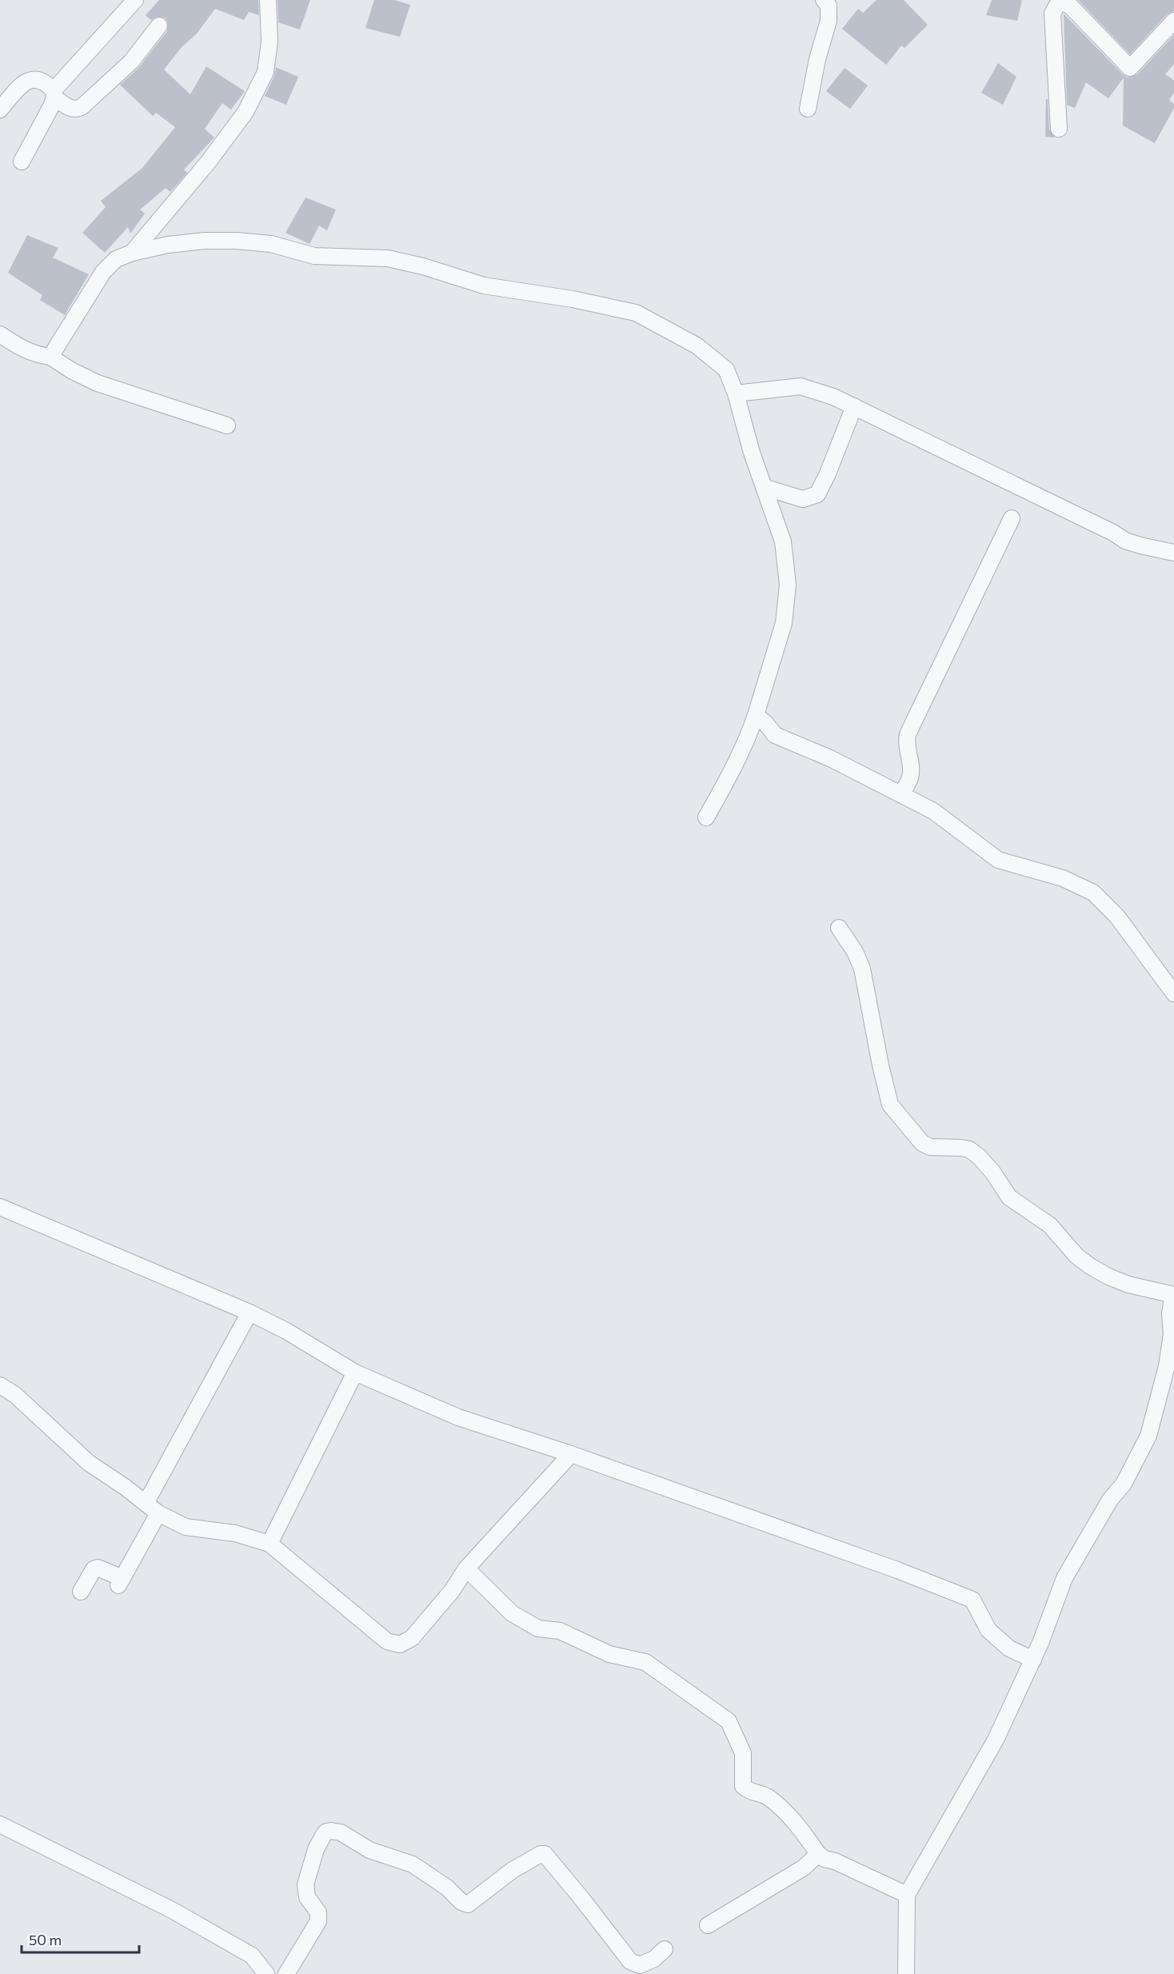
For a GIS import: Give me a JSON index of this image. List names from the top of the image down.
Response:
{
  "scale_bar": "50 m"
}
